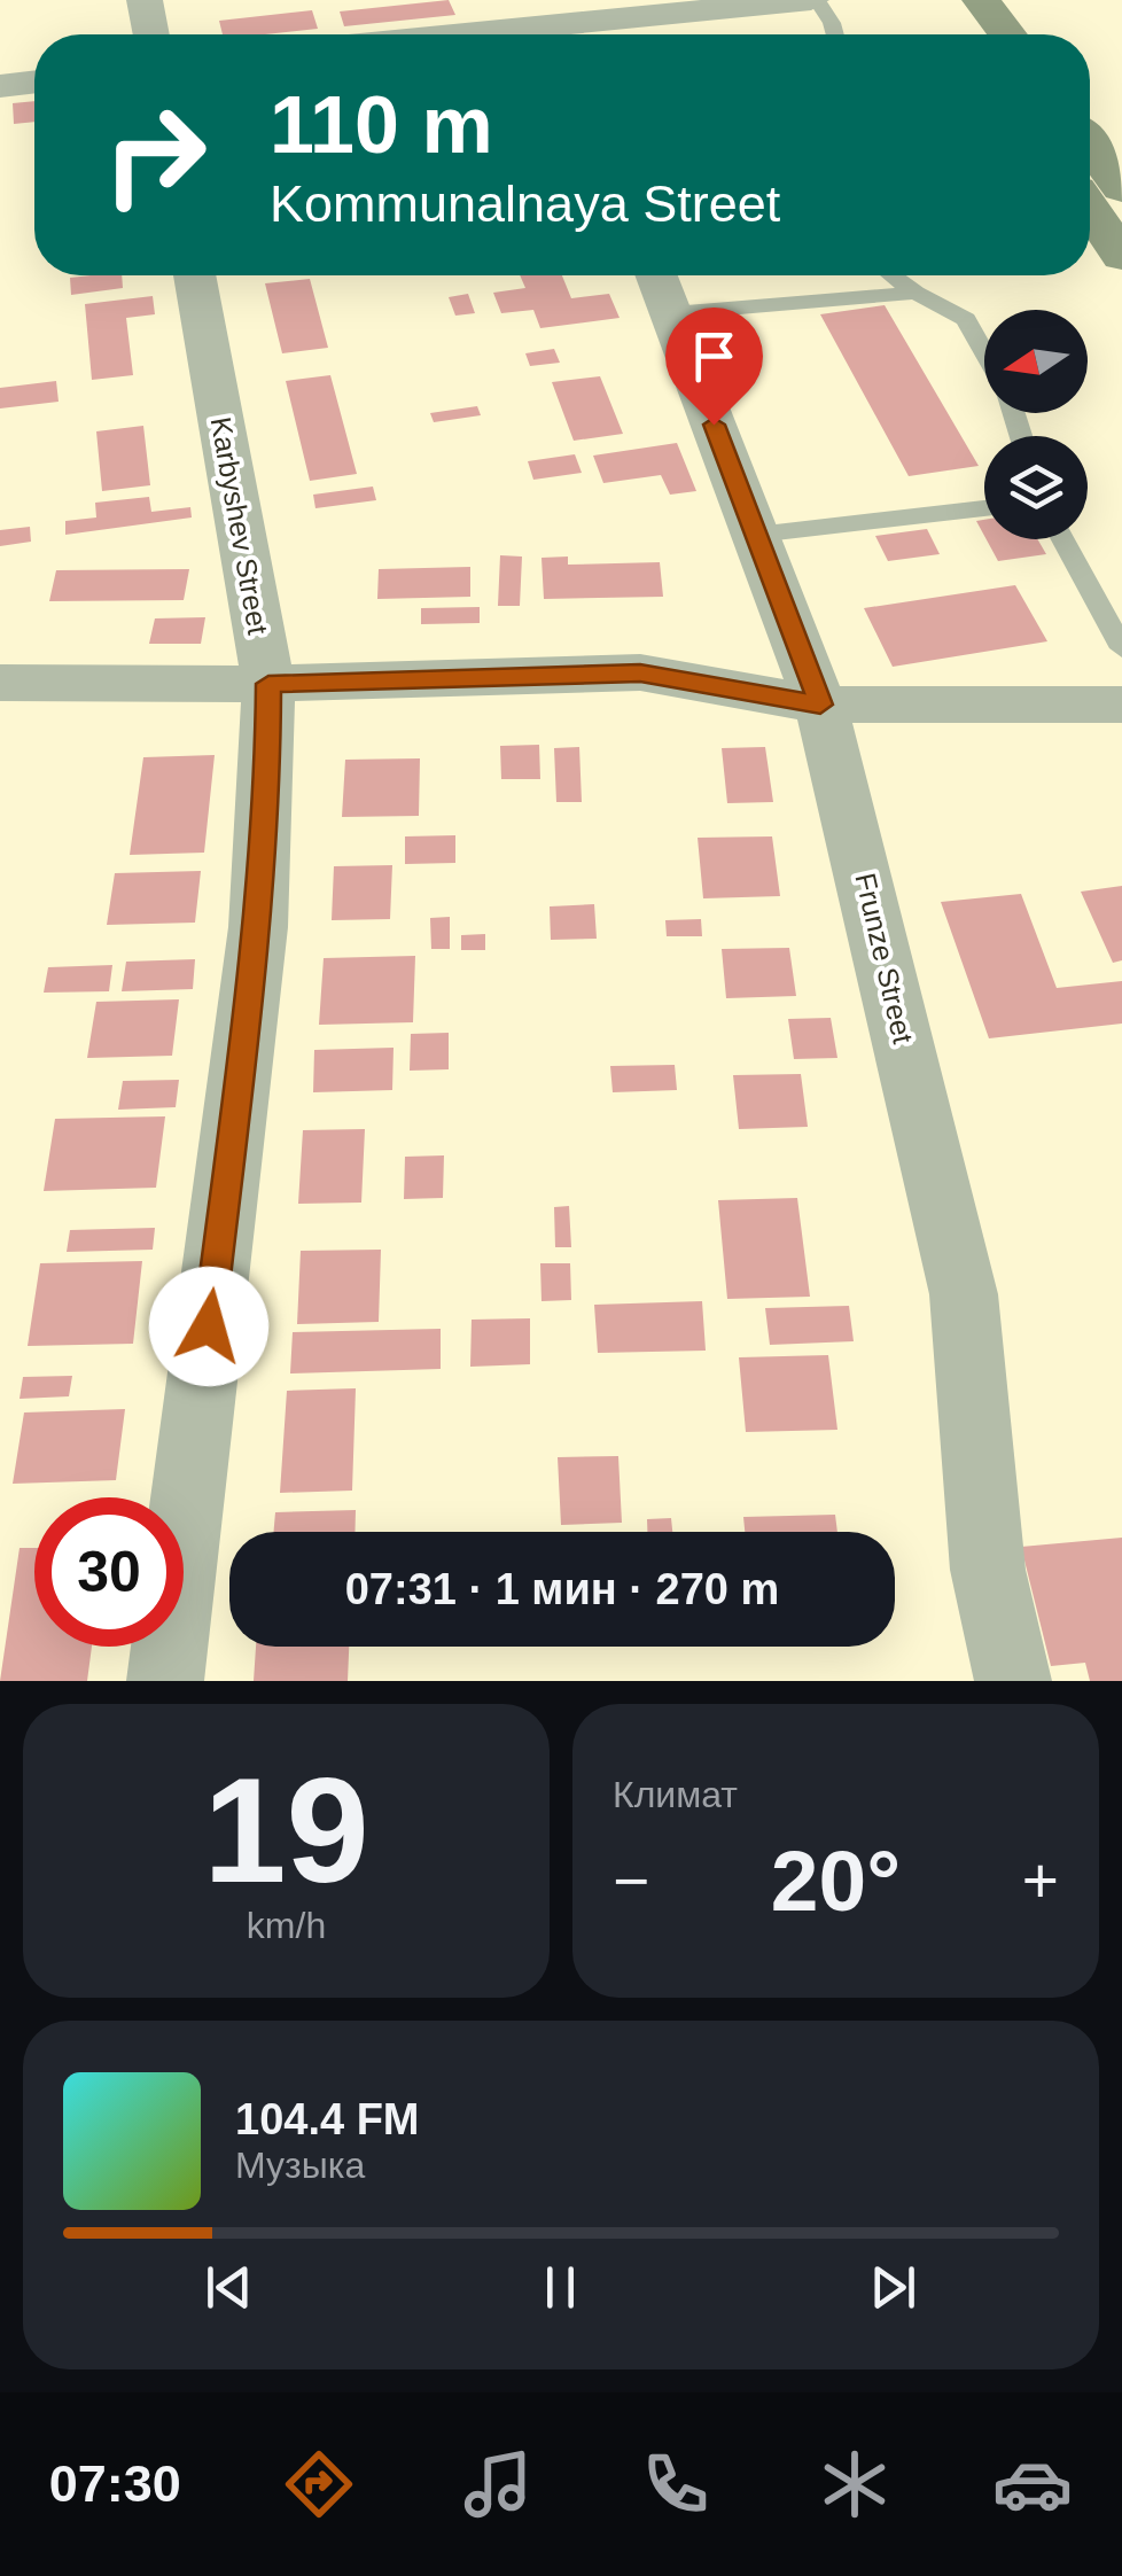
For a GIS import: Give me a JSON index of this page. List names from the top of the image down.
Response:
{
  "streets": {
    "street": ["Karbyshev Street", "Frunze Street"]
  },
  "north": "left",
  "page": {
    "turn": ["110 m", "Kommunalnaya Street"],
    "limit": "30",
    "trip": "07:31 · 1 мин · 270 m",
    "tile": [
      ["19", "km/h"],
      "Климат"
    ],
    "heat": ["−", "20°", "+"],
    "song": ["104.4 FM", "Музыка"],
    "tabs": "07:30"
  }
}
